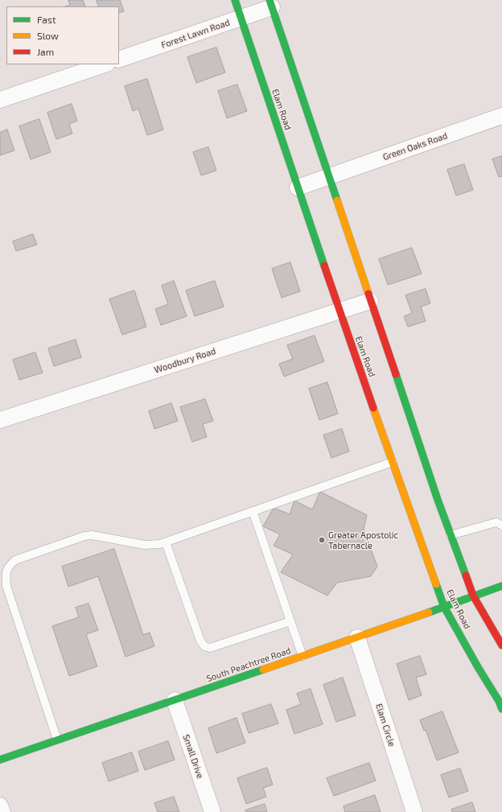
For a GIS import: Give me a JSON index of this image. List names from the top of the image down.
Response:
{
  "streets": {
    "main road": ["Elam Road", "South Peachtree Road"],
    "street": [
      "Forest Lawn Road",
      "Green Oaks Road",
      "Woodbury Road",
      "Elam Circle",
      "Small Drive"
    ]
  },
  "crossings": [
    ["Forest Lawn Road", "Elam Road"],
    ["Elam Road", "Green Oaks Road"],
    ["Elam Road", "Woodbury Road"],
    ["Elam Road", "South Peachtree Road"],
    ["South Peachtree Road", "Elam Circle"],
    ["South Peachtree Road", "Small Drive"]
  ],
  "places": ["Greater Apostolic Tabernacle"],
  "legend": ["Fast", "Slow", "Jam"]
}
